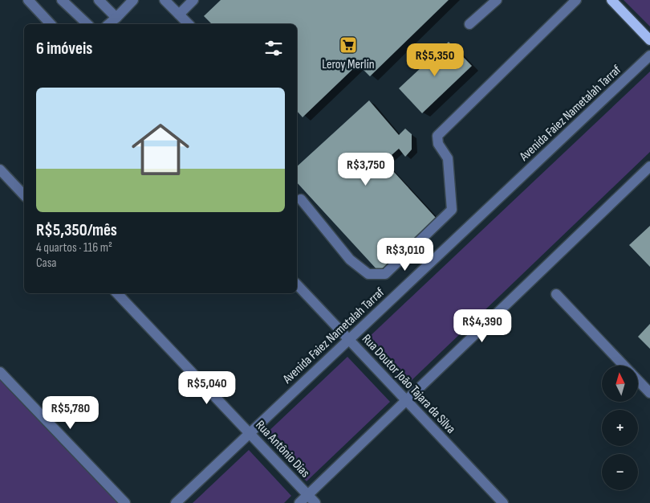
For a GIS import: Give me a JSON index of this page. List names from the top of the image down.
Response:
{
  "streets": {
    "street": ["Avenida Faiez Nametalah Tarraf", "Rua Doutor João Tajara da Silva", "Rua Antônio Dias"]
  },
  "crossings": [
    ["Avenida Faiez Nametalah Tarraf", "Rua Doutor João Tajara da Silva"],
    ["Avenida Faiez Nametalah Tarraf", "Rua Antônio Dias"]
  ],
  "places": {
    "supermarket": ["Leroy Merlin"]
  },
  "north": "top",
  "page": {
    "heading": "6 imóveis",
    "price": [
      "R$5,350",
      "R$3,750",
      "R$3,010",
      "R$4,390",
      "R$5,040",
      "R$5,780"
    ],
    "list": [
      {
        "name": "R$5,350/mês",
        "note": "4 quartos · 116 m² · Casa"
      }
    ],
    "map_buttons": ["+", "−"]
  }
}
